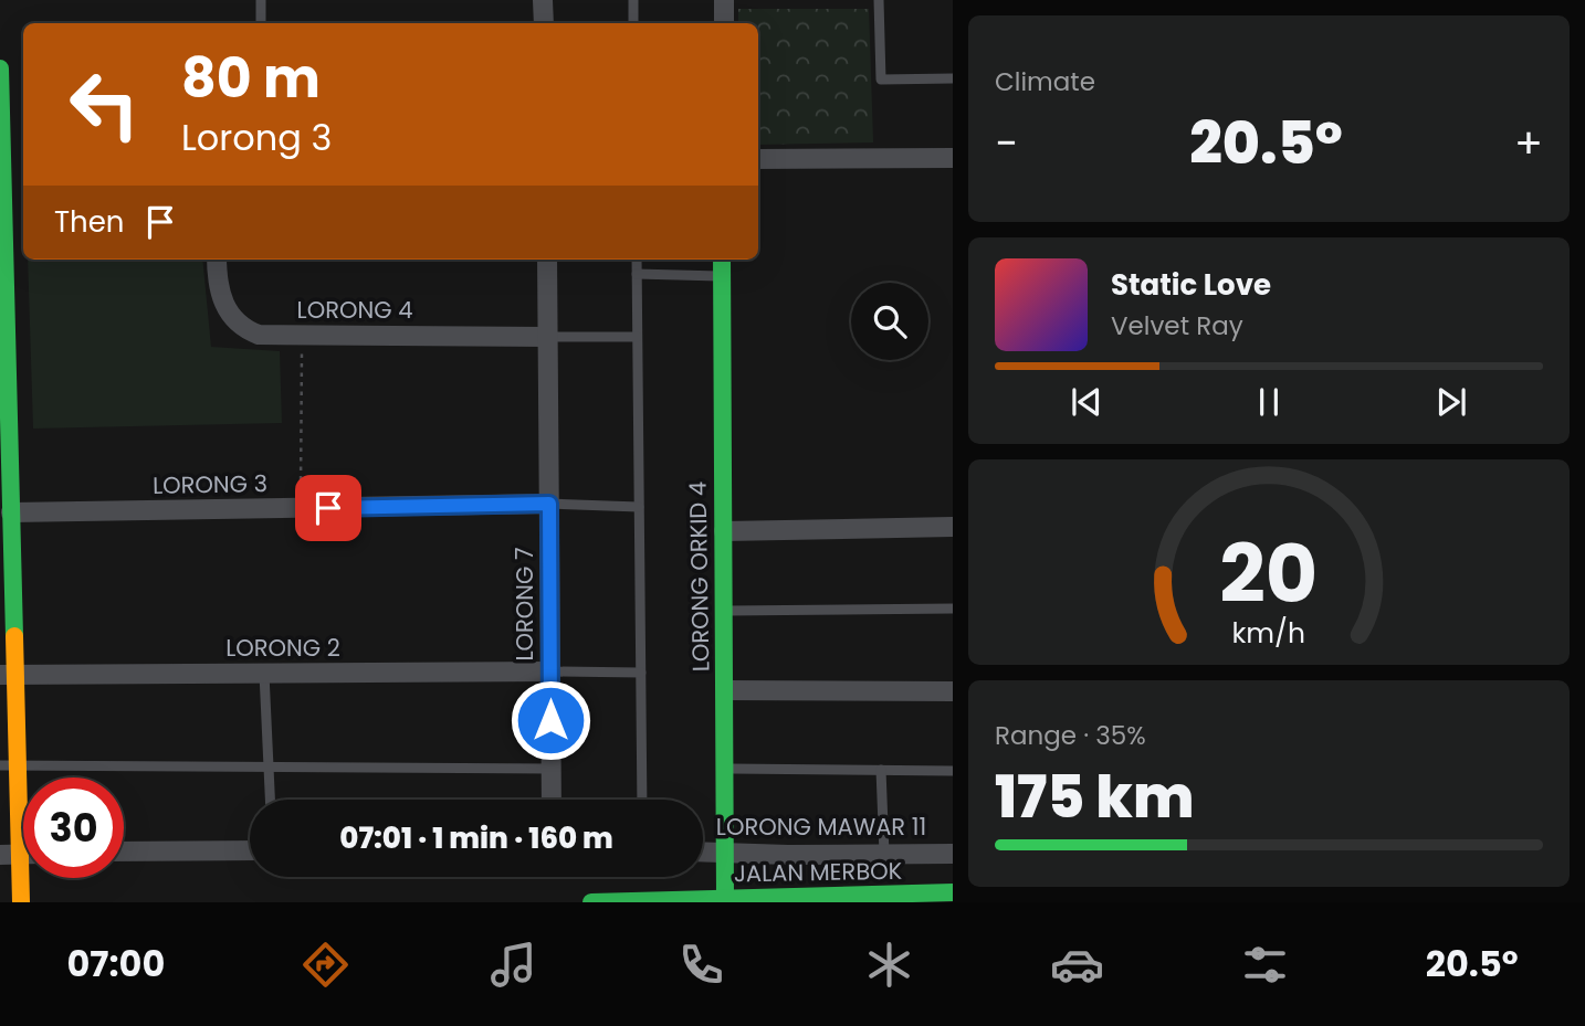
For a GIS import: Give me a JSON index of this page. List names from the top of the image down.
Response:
{
  "streets": {
    "street": [
      "LORONG 4",
      "LORONG 3",
      "LORONG ORKID 4",
      "LORONG 7",
      "LORONG 2",
      "LORONG MAWAR 11",
      "JALAN MERBOK"
    ]
  },
  "crossings": [
    ["LORONG 4", "LORONG 7"],
    ["LORONG 3", "LORONG 7"],
    ["LORONG ORKID 4", "LORONG MAWAR 11"],
    ["LORONG ORKID 4", "JALAN MERBOK"],
    ["LORONG 7", "LORONG 2"]
  ],
  "page": {
    "tile": [
      "Climate",
      ["Range · 35%", "175 km"]
    ],
    "turn": ["80 m", "Lorong 3"],
    "heat": ["−", "20.5°", "+"],
    "then": "Then",
    "song": ["Static Love", "Velvet Ray"],
    "limit": "30",
    "trip": "07:01 · 1 min · 160 m",
    "tabs": ["07:00", "20.5°"],
    "gauge": ["20", "km/h"]
  }
}
